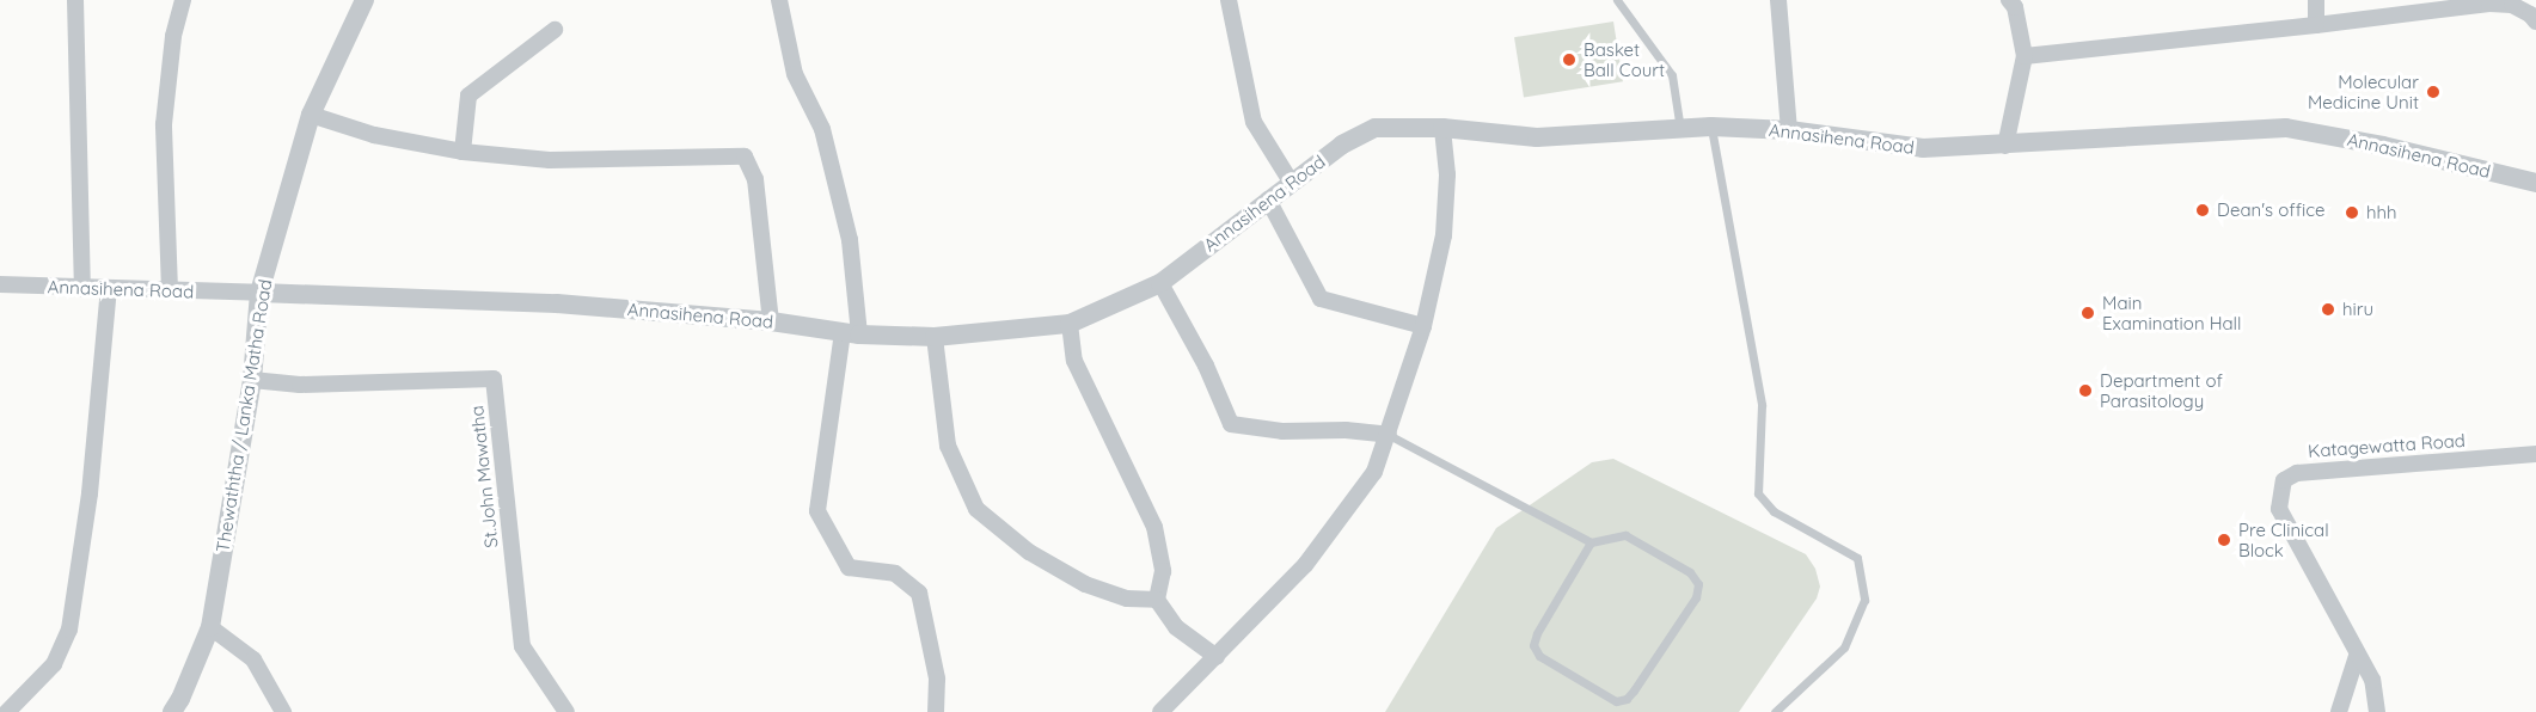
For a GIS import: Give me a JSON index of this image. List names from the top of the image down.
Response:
{
  "streets": {
    "street": [
      "Annasihena Road",
      "Thewaththa / Lanka Matha Road",
      "Katagewatta Road",
      "St.John Mawatha"
    ]
  },
  "crossings": [
    ["Annasihena Road", "Thewaththa / Lanka Matha Road"],
    ["Thewaththa / Lanka Matha Road", "St.John Mawatha"]
  ],
  "places": [
    "Basket Ball Court",
    "Molecular Medicine Unit",
    "Dean's office",
    "hhh",
    "hiru",
    "Main Examination Hall",
    "Department of Parasitology",
    "Pre Clinical Block"
  ]
}
